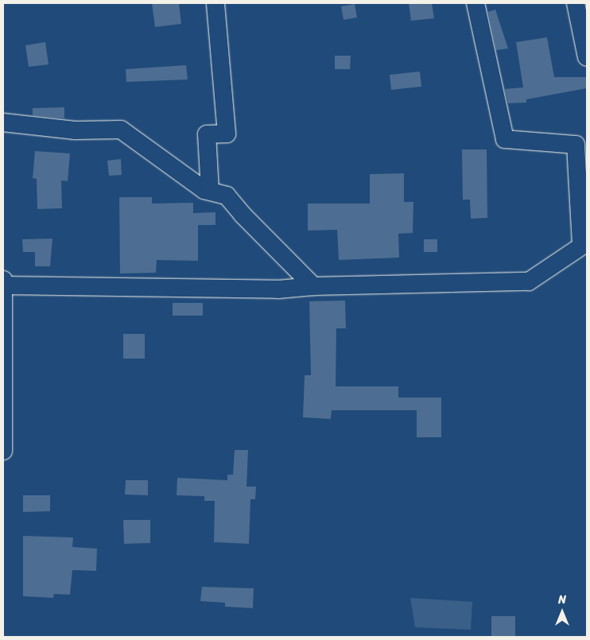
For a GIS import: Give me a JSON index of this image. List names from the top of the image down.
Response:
{
  "north": "top"
}
